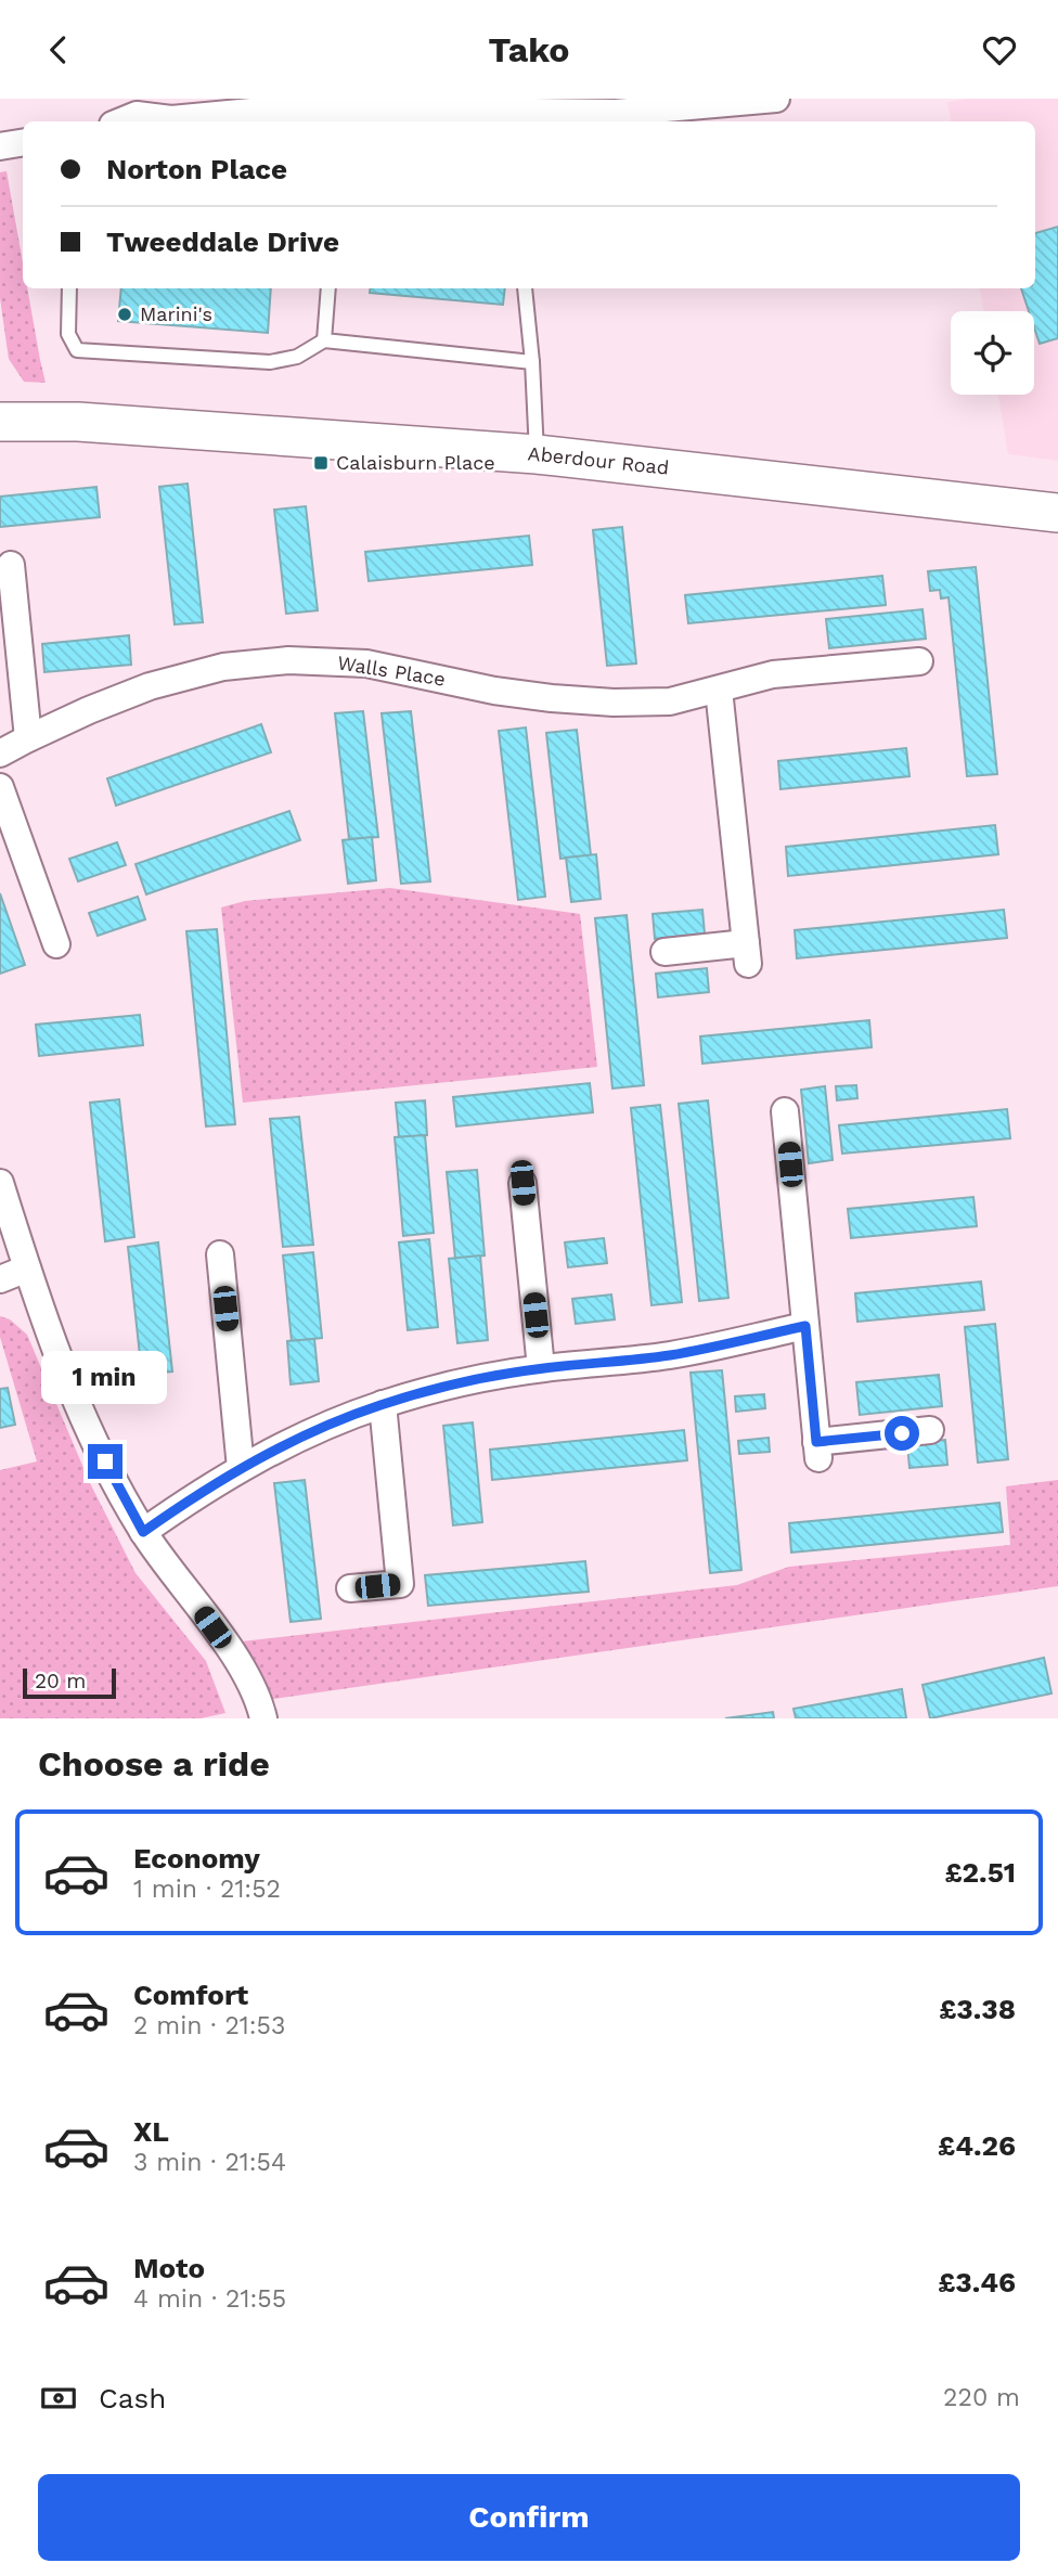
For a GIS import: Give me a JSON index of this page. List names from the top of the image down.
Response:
{
  "streets": {
    "main road": ["Aberdour Road"],
    "street": ["Walls Place"]
  },
  "places": {
    "other": ["Marini's"],
    "transit": ["Calaisburn Place"]
  },
  "scale_bar": "20 m",
  "page": {
    "header": "Tako",
    "banner": ["Norton Place", "Tweeddale Drive"],
    "bubble": "1 min",
    "scale": "20 m",
    "heading": "Choose a ride",
    "list": [
      {
        "name": "Economy",
        "note": "1 min · 21:52",
        "value": "£2.51"
      },
      {
        "name": "Comfort",
        "note": "2 min · 21:53",
        "value": "£3.38"
      },
      {
        "name": "XL",
        "note": "3 min · 21:54",
        "value": "£4.26"
      },
      {
        "name": "Moto",
        "note": "4 min · 21:55",
        "value": "£3.46"
      }
    ],
    "pay": ["Cash", "220 m"],
    "buttons": "Confirm"
  }
}
